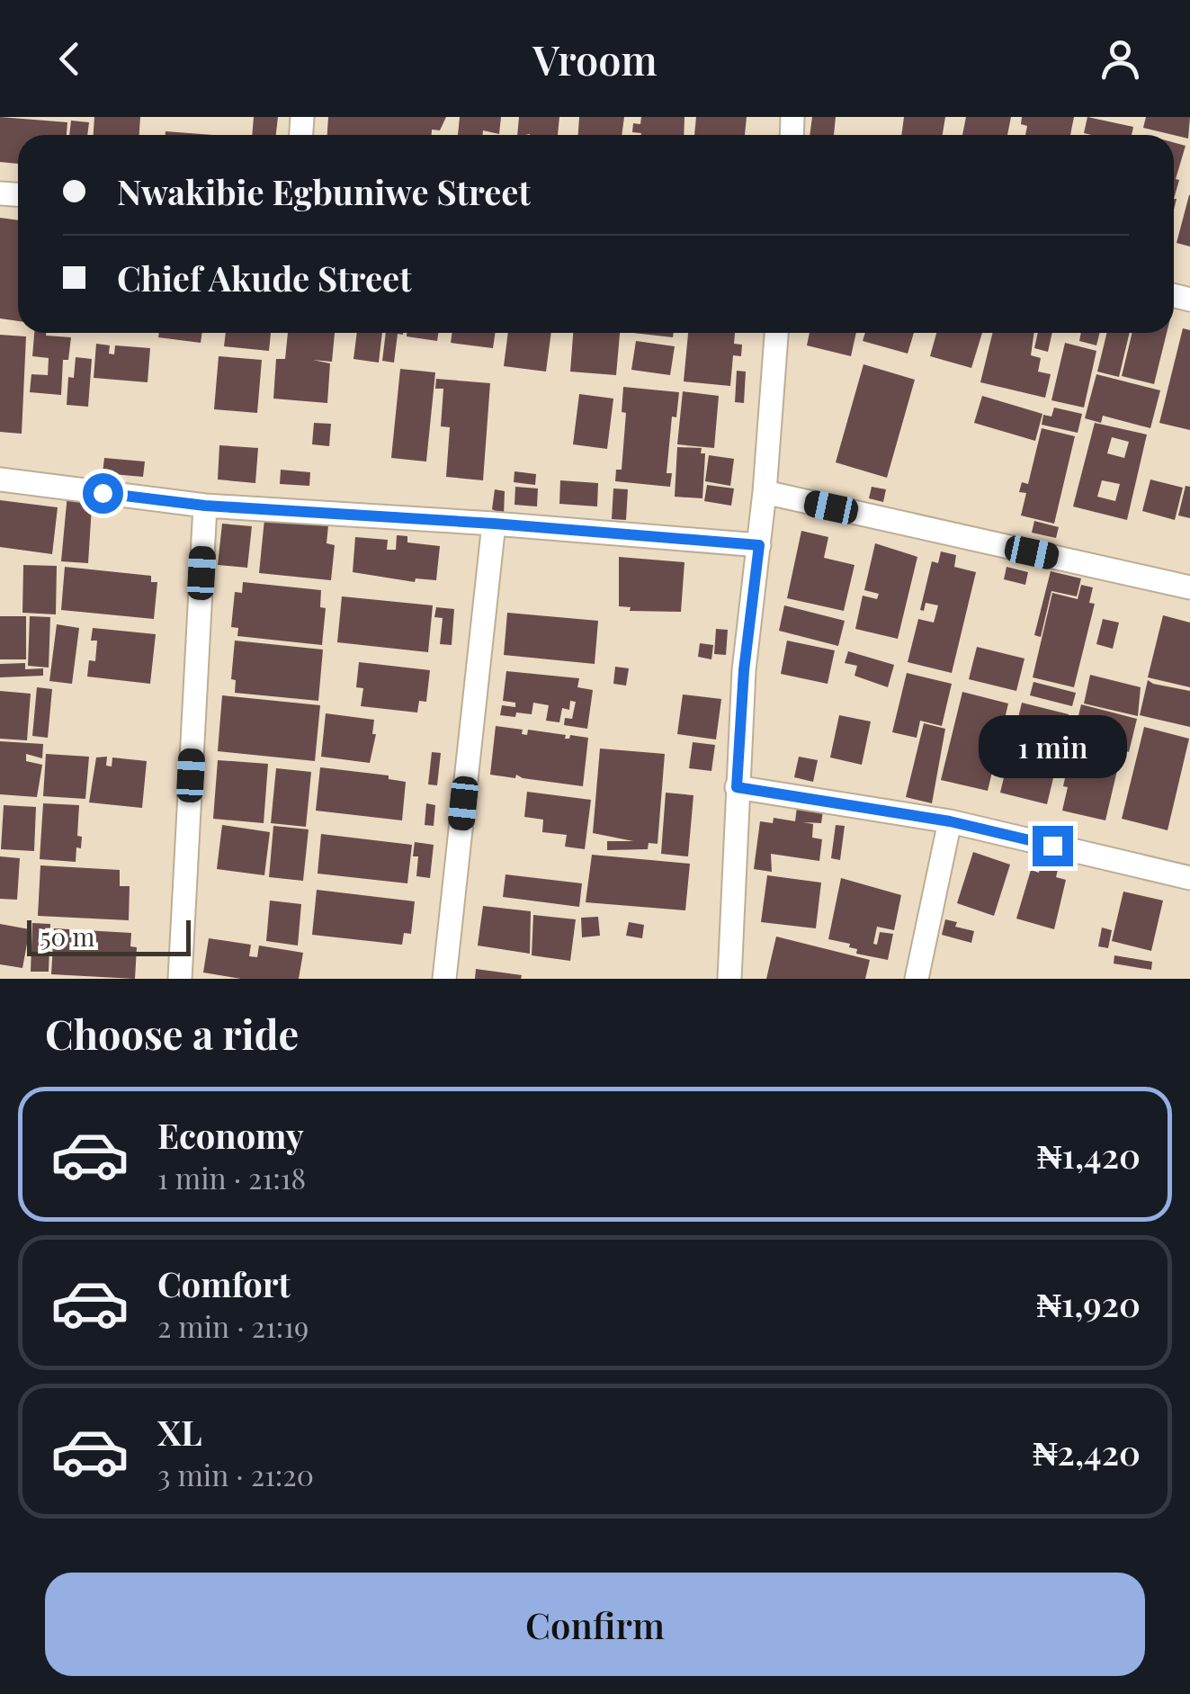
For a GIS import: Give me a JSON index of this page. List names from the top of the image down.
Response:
{
  "scale_bar": "50 m",
  "page": {
    "header": "Vroom",
    "banner": ["Nwakibie Egbuniwe Street", "Chief Akude Street"],
    "bubble": "1 min",
    "scale": "50 m",
    "heading": "Choose a ride",
    "list": [
      {
        "name": "Economy",
        "note": "1 min · 21:18",
        "value": "₦1,420"
      },
      {
        "name": "Comfort",
        "note": "2 min · 21:19",
        "value": "₦1,920"
      },
      {
        "name": "XL",
        "note": "3 min · 21:20",
        "value": "₦2,420"
      }
    ],
    "buttons": "Confirm"
  }
}
